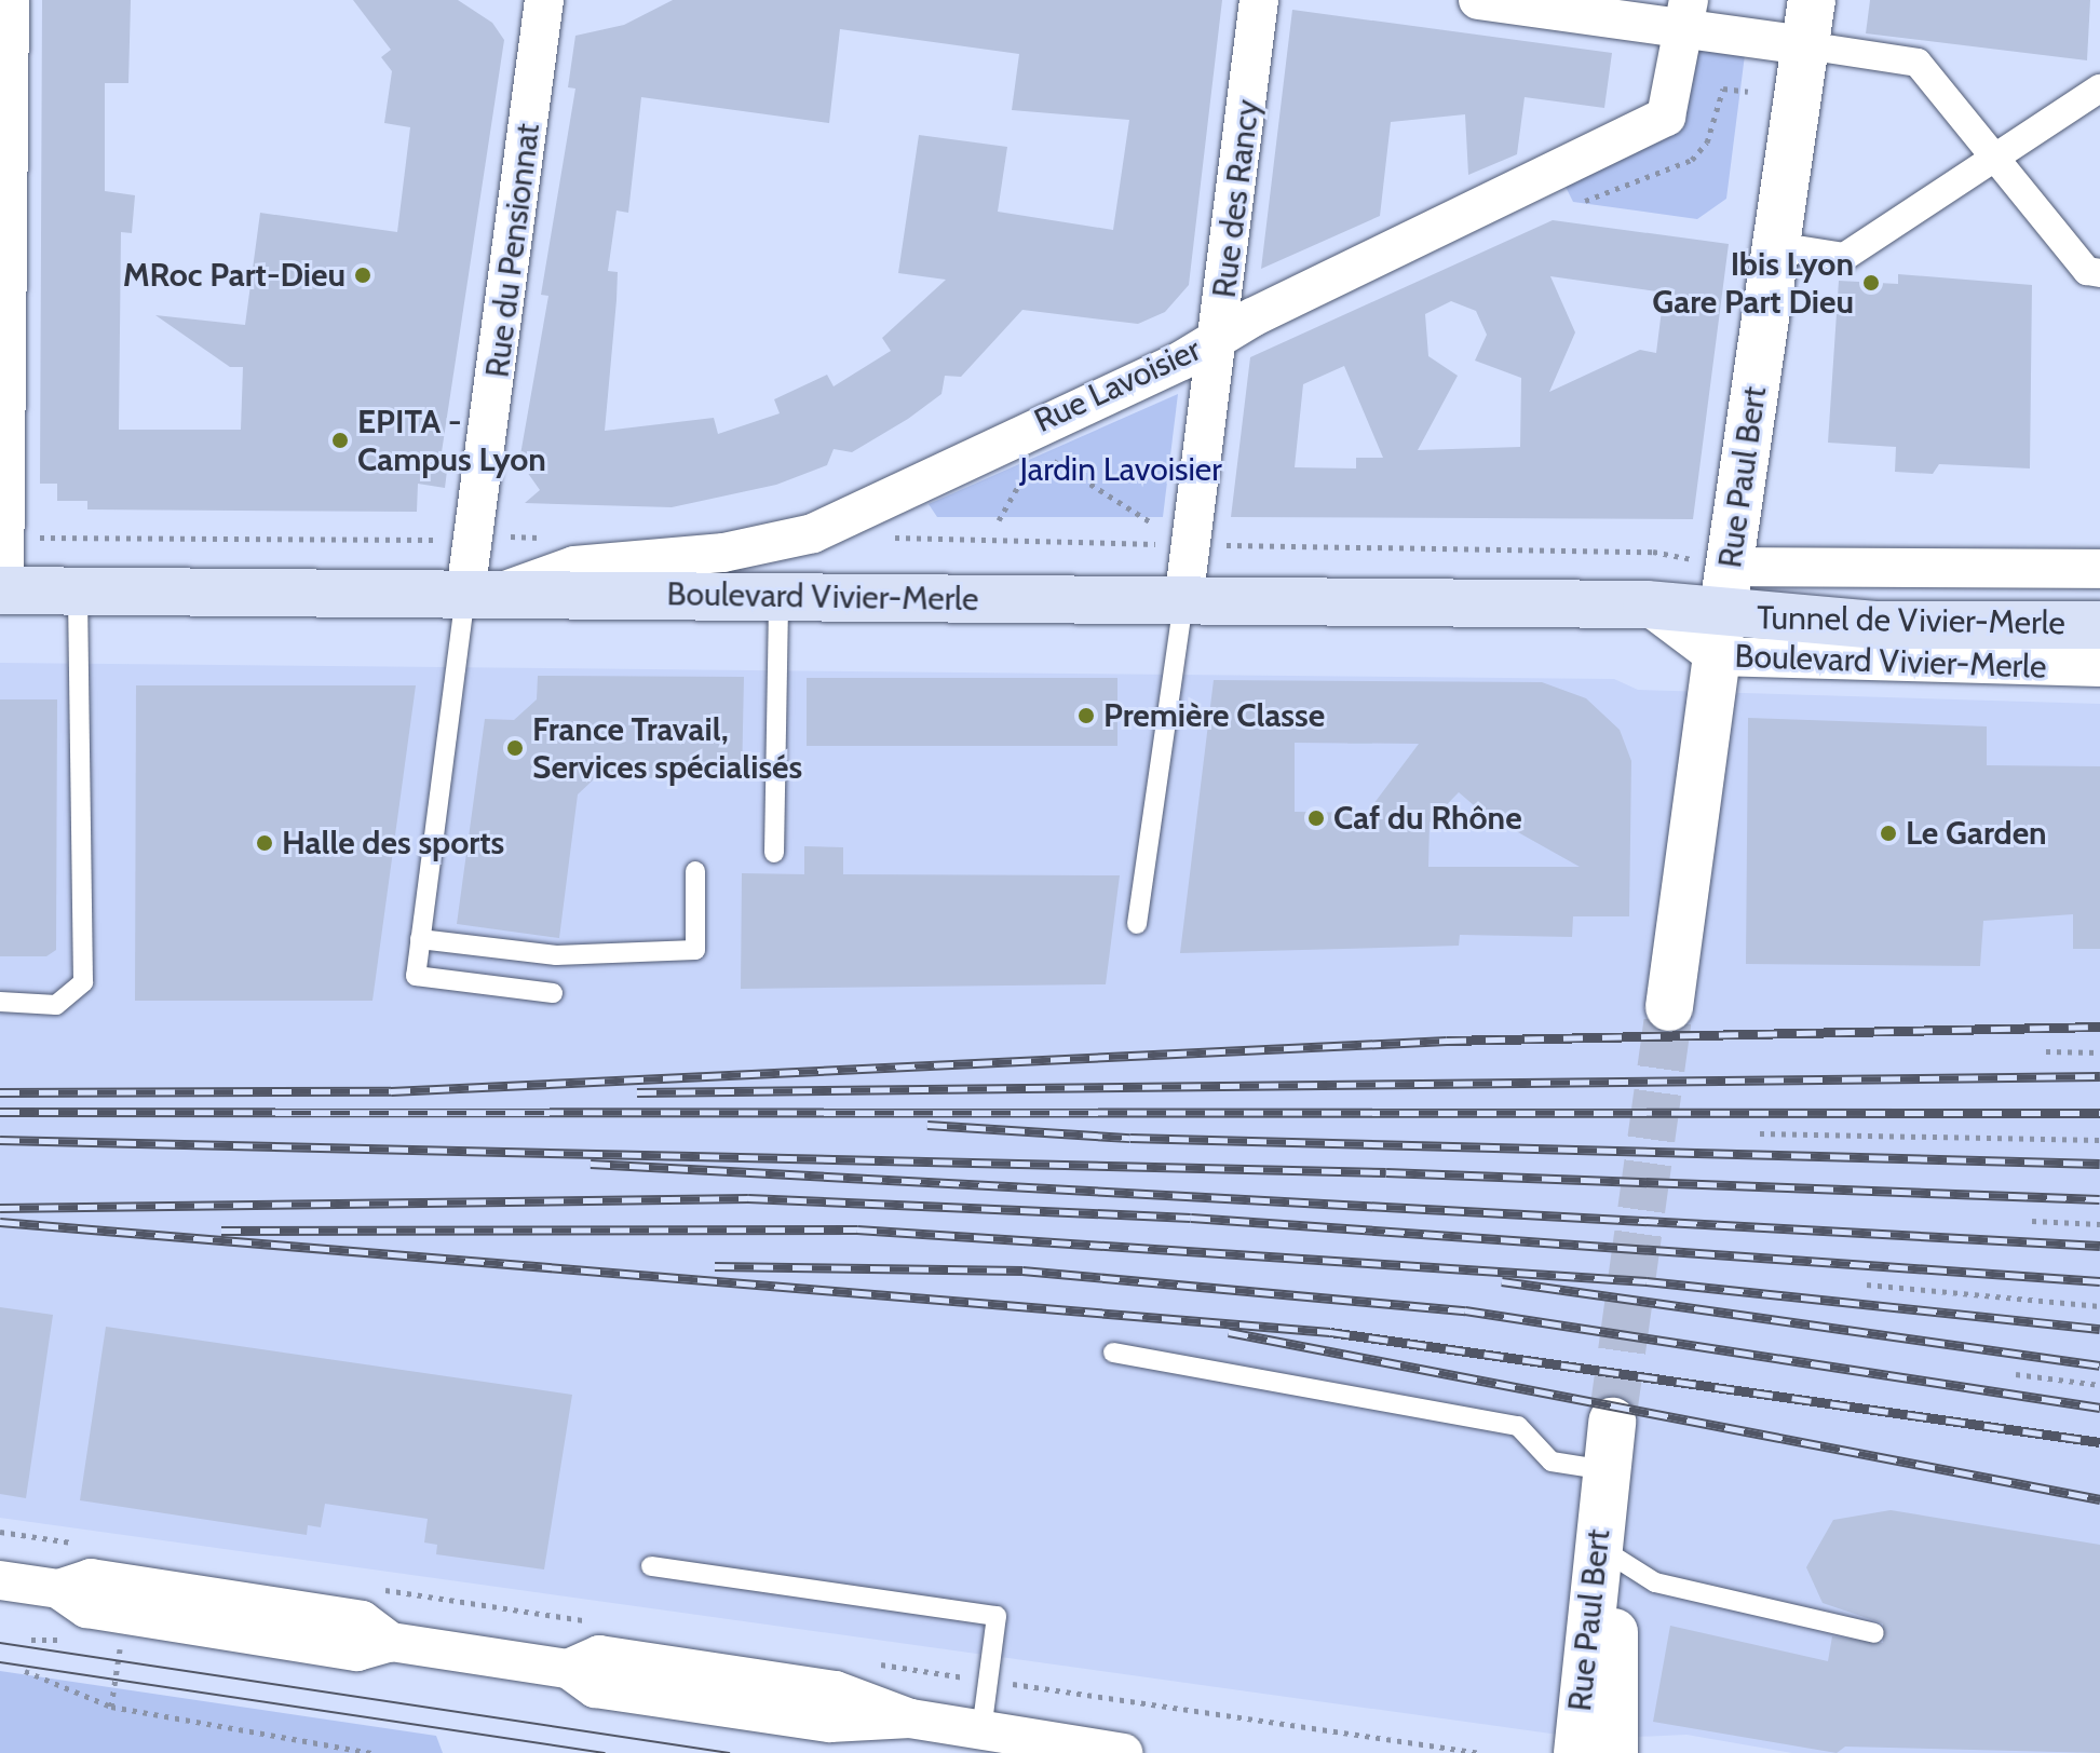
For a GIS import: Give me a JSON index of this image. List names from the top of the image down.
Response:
{
  "streets": {
    "main road": ["Rue Paul Bert", "Boulevard Vivier-Merle", "Tunnel de Vivier-Merle"],
    "street": ["Rue des Rancy", "Rue du Pensionnat", "Rue Lavoisier"]
  },
  "crossings": [
    ["Rue des Rancy", "Rue Lavoisier"],
    ["Rue des Rancy", "Boulevard Vivier-Merle"],
    ["Rue du Pensionnat", "Rue Lavoisier"],
    ["Rue du Pensionnat", "Boulevard Vivier-Merle"],
    ["Rue Lavoisier", "Boulevard Vivier-Merle"],
    ["Rue Paul Bert", "Boulevard Vivier-Merle"],
    ["Rue Paul Bert", "Tunnel de Vivier-Merle"],
    ["Boulevard Vivier-Merle", "Tunnel de Vivier-Merle"]
  ],
  "parks": ["Jardin Lavoisier"],
  "places": [
    "MRoc Part-Dieu",
    "Ibis Lyon Gare Part Dieu",
    "EPITA - Campus Lyon",
    "Première Classe",
    "France Travail, Services spécialisés",
    "Caf du Rhône",
    "Le Garden",
    "Halle des sports"
  ]
}
